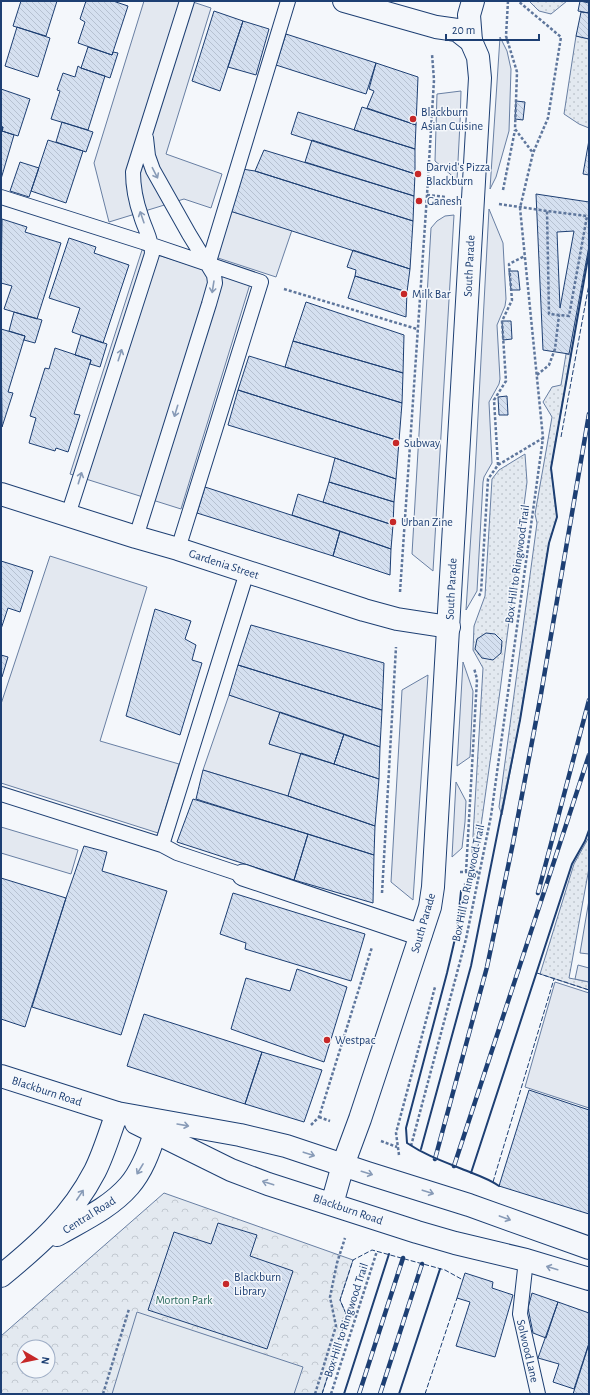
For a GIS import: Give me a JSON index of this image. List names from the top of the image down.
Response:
{
  "streets": {
    "street": [
      "South Parade",
      "Gardenia Street",
      "Blackburn Road",
      "Central Road"
    ],
    "lane": ["Solwood Lane"],
    "path": ["Box Hill to Ringwood Trail"]
  },
  "crossings": [
    ["South Parade", "Gardenia Street"],
    ["South Parade", "Blackburn Road"],
    ["Blackburn Road", "Central Road"],
    ["Blackburn Road", "Solwood Lane"]
  ],
  "parks": ["Morton Park"],
  "places": [
    "Blackburn Asian Cuisine",
    "Darvid's Pizza Blackburn",
    "Ganesh",
    "Milk Bar",
    "Subway",
    "Urban Zine",
    "Westpac",
    "Blackburn Library"
  ],
  "scale_bar": "20 m",
  "north": "right"
}
